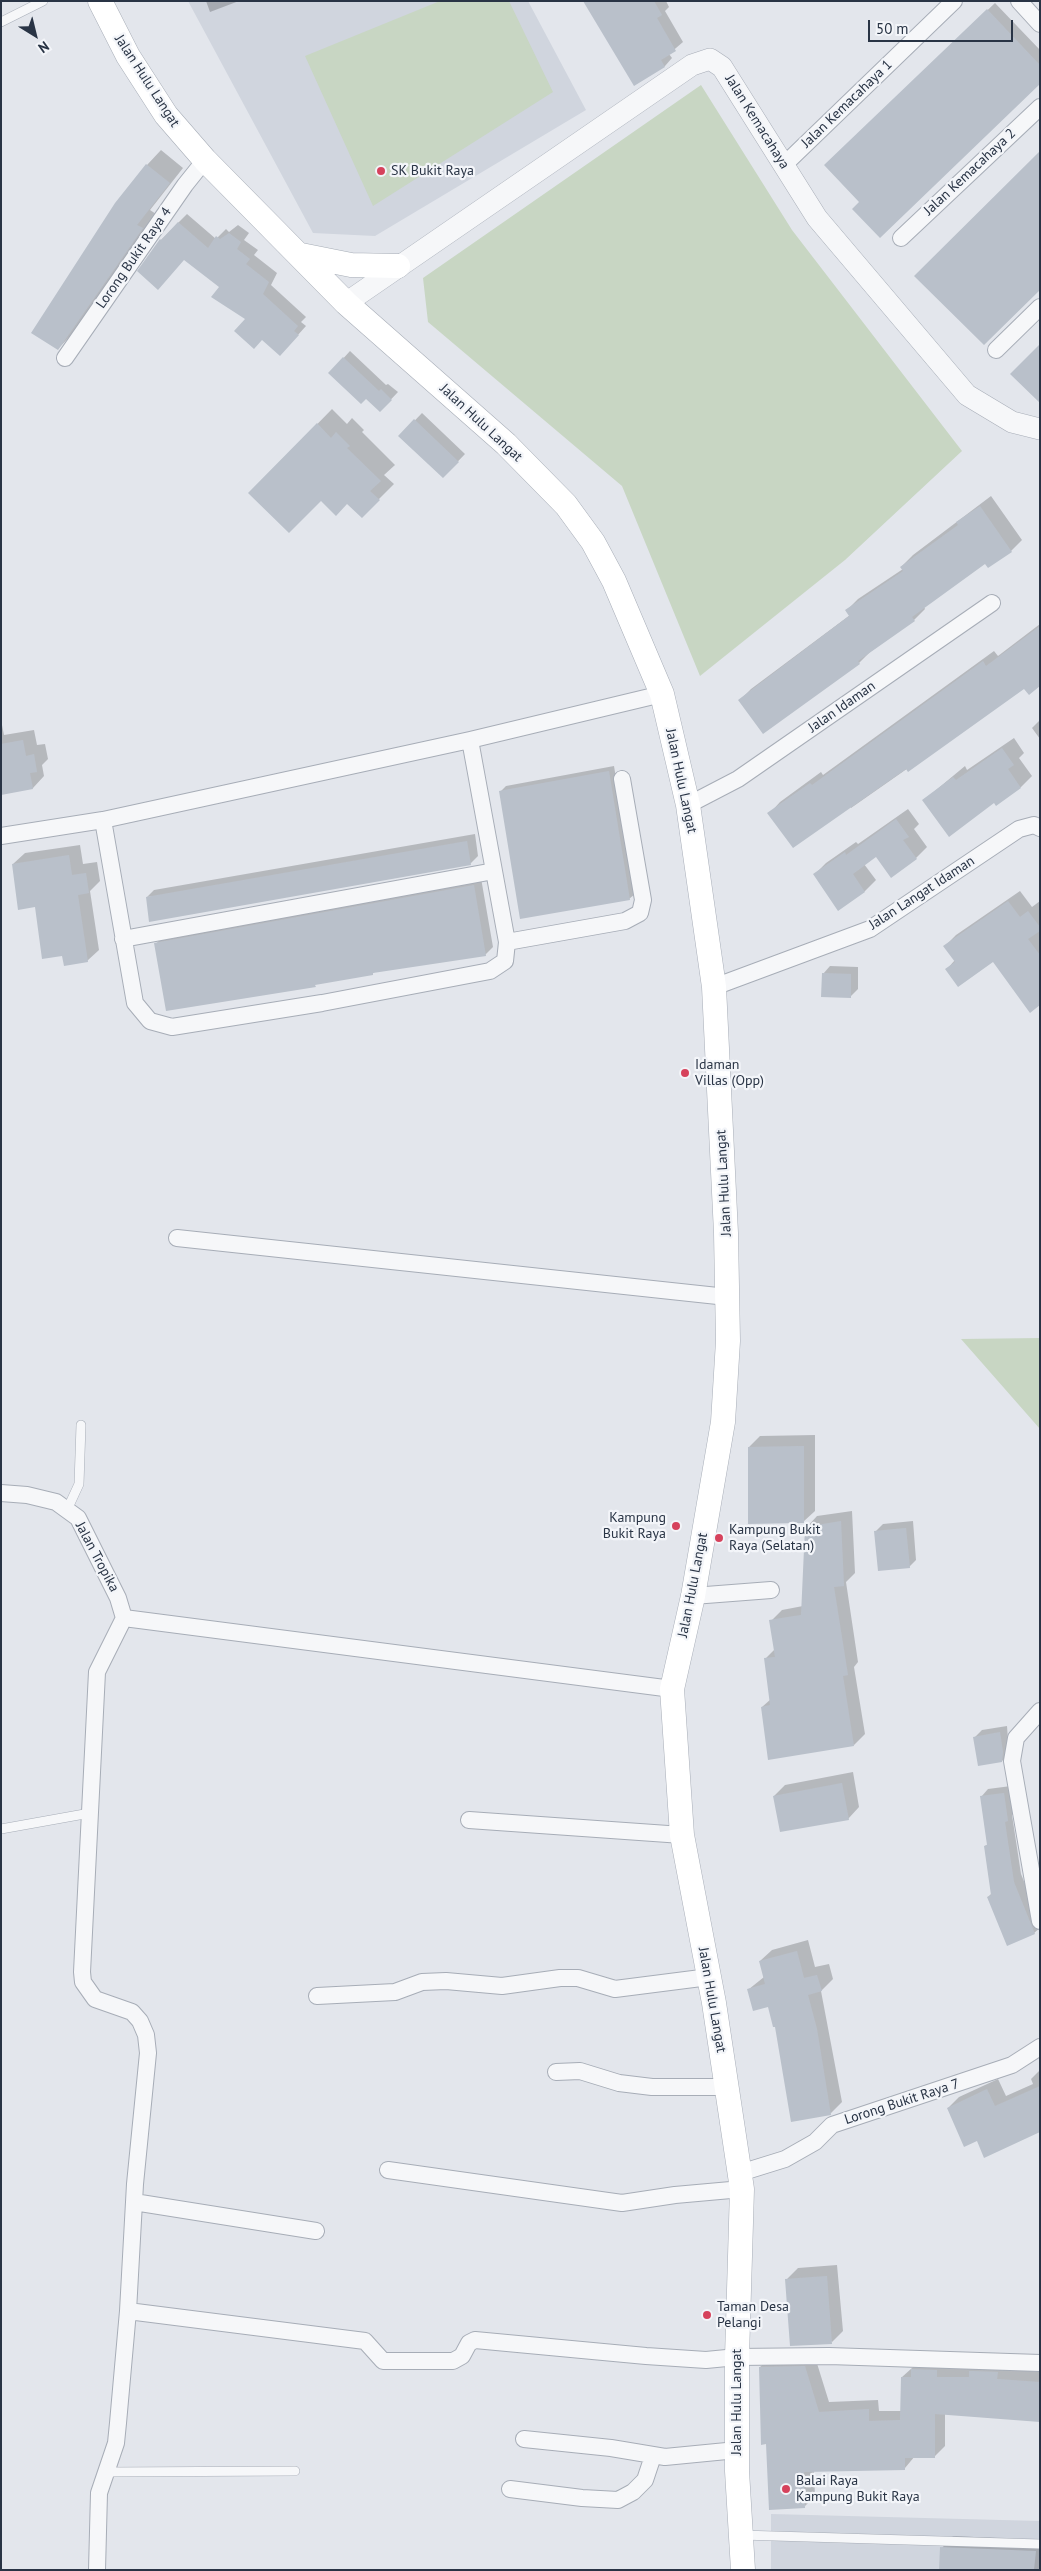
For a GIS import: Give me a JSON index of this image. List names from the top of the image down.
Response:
{
  "streets": {
    "main road": ["Jalan Hulu Langat"],
    "street": [
      "Jalan Kemacahaya 1",
      "Jalan Kemacahaya",
      "Jalan Kemacahaya 2",
      "Lorong Bukit Raya 4",
      "Jalan Idaman",
      "Jalan Langat Idaman",
      "Jalan Tropika",
      "Lorong Bukit Raya 7"
    ]
  },
  "crossings": [
    ["Jalan Hulu Langat", "Jalan Kemacahaya"],
    ["Jalan Hulu Langat", "Lorong Bukit Raya 4"],
    ["Jalan Hulu Langat", "Jalan Idaman"],
    ["Jalan Hulu Langat", "Jalan Langat Idaman"],
    ["Jalan Hulu Langat", "Lorong Bukit Raya 7"],
    ["Jalan Kemacahaya 1", "Jalan Kemacahaya"]
  ],
  "places": [
    "SK Bukit Raya",
    "Idaman Villas (Opp)",
    "Kampung Bukit Raya",
    "Kampung Bukit Raya (Selatan)",
    "Taman Desa Pelangi",
    "Balai Raya Kampung Bukit Raya"
  ],
  "scale_bar": "50 m",
  "north": "bottom right"
}
